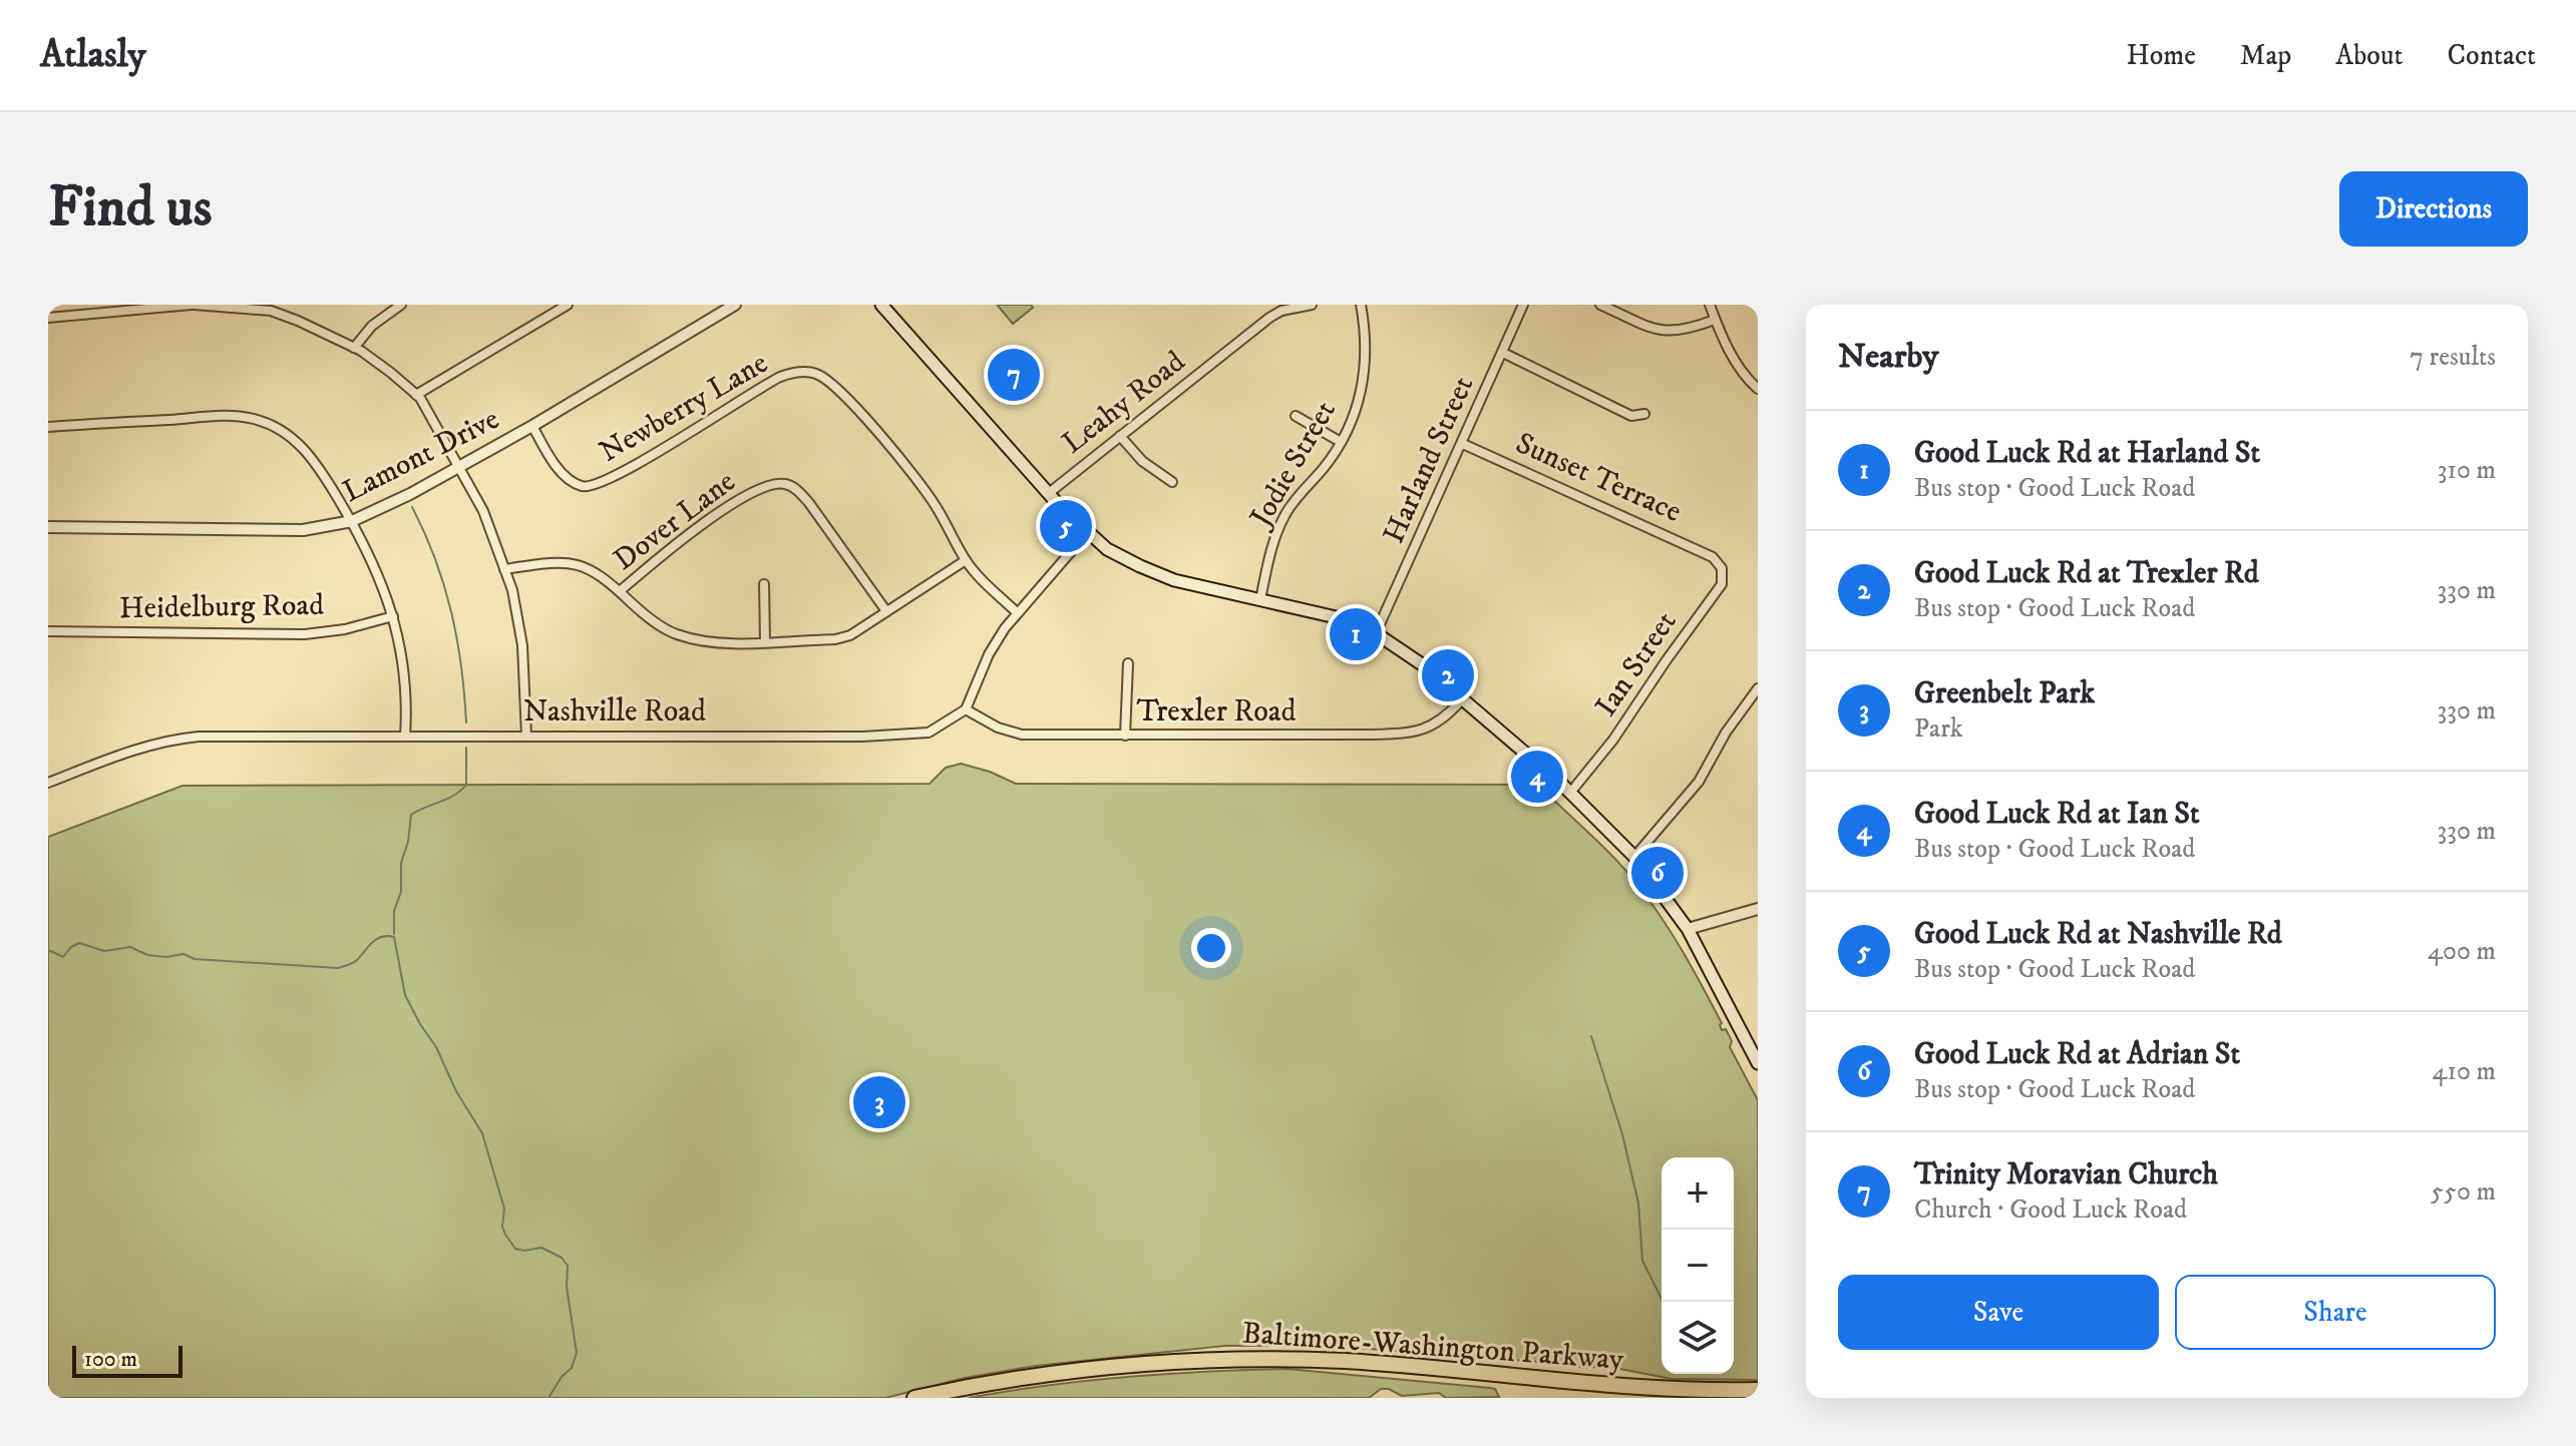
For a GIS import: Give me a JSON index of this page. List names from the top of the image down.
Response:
{
  "streets": {
    "highway": ["Baltimore-Washington Parkway"],
    "street": [
      "Leahy Road",
      "Newberry Lane",
      "Lamont Drive",
      "Harland Street",
      "Jodie Street",
      "Sunset Terrace",
      "Dover Lane",
      "Heidelburg Road",
      "Ian Street",
      "Nashville Road",
      "Trexler Road"
    ]
  },
  "crossings": [
    ["Newberry Lane", "Lamont Drive"],
    ["Harland Street", "Sunset Terrace"],
    ["Sunset Terrace", "Ian Street"],
    ["Nashville Road", "Trexler Road"]
  ],
  "scale_bar": "100 m",
  "page": {
    "header": "Atlasly",
    "nav": [
      "Home",
      "Map",
      "About",
      "Contact"
    ],
    "buttons": [
      "Directions",
      ["Save", "Share"]
    ],
    "title": "Find us",
    "heading": ["Nearby", "7 results"],
    "pins": [
      "7",
      "5",
      "1",
      "2",
      "4",
      "6",
      "3"
    ],
    "list": [
      {
        "mark": "1",
        "name": "Good Luck Rd at Harland St",
        "note": "Bus stop · Good Luck Road",
        "value": "310 m"
      },
      {
        "mark": "2",
        "name": "Good Luck Rd at Trexler Rd",
        "note": "Bus stop · Good Luck Road",
        "value": "330 m"
      },
      {
        "mark": "3",
        "name": "Greenbelt Park",
        "note": "Park",
        "value": "330 m"
      },
      {
        "mark": "4",
        "name": "Good Luck Rd at Ian St",
        "note": "Bus stop · Good Luck Road",
        "value": "330 m"
      },
      {
        "mark": "5",
        "name": "Good Luck Rd at Nashville Rd",
        "note": "Bus stop · Good Luck Road",
        "value": "400 m"
      },
      {
        "mark": "6",
        "name": "Good Luck Rd at Adrian St",
        "note": "Bus stop · Good Luck Road",
        "value": "410 m"
      },
      {
        "mark": "7",
        "name": "Trinity Moravian Church",
        "note": "Church · Good Luck Road",
        "value": "550 m"
      }
    ],
    "map_buttons": ["+", "−"],
    "scale": "100 m"
  }
}
